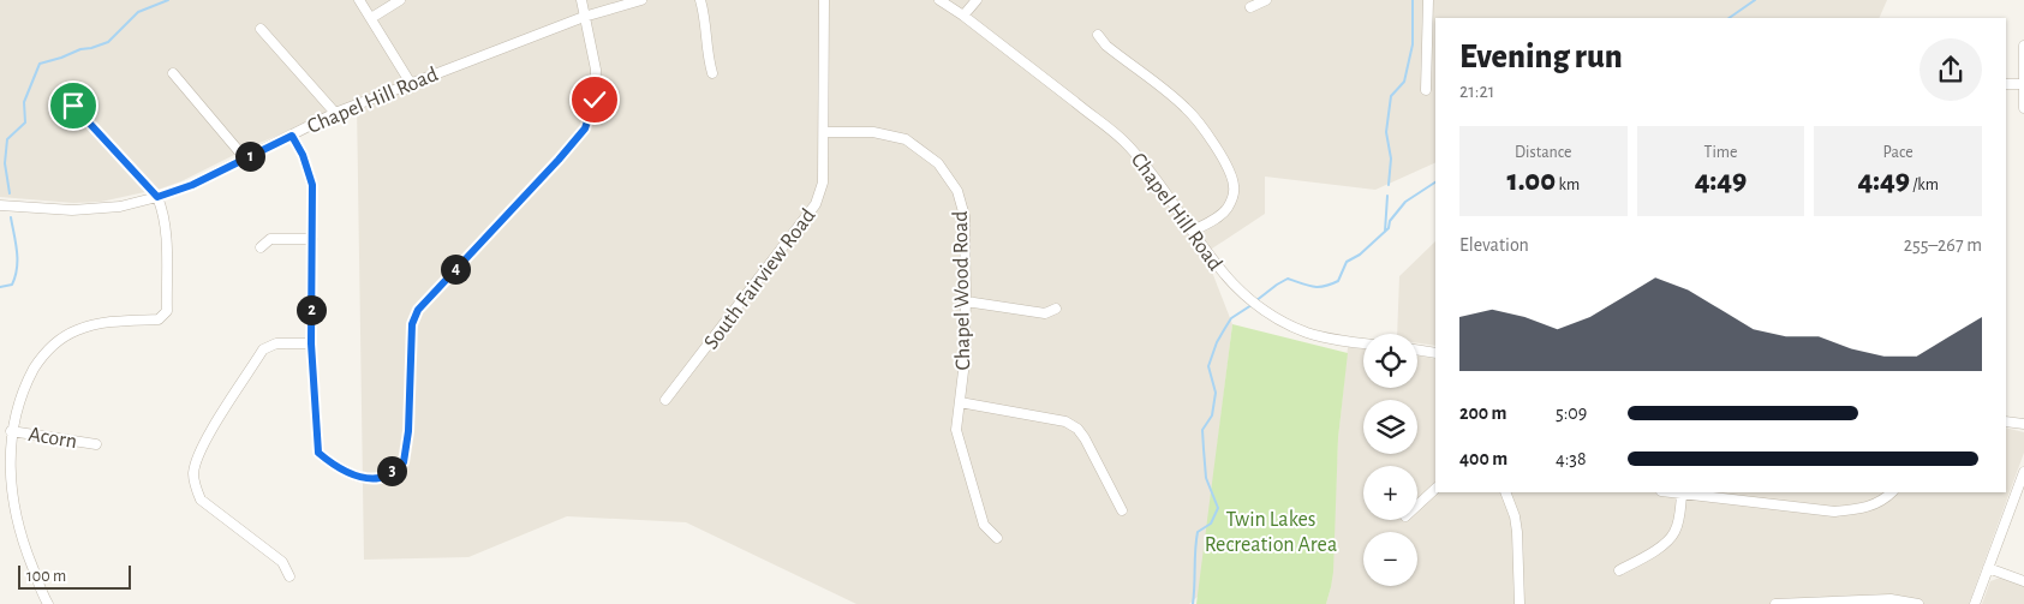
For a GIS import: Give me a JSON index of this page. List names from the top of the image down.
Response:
{
  "streets": {
    "street": [
      "Chapel Hill Road",
      "South Fairview Road",
      "Chapel Wood Road",
      "Acorn"
    ]
  },
  "crossings": [
    ["South Fairview Road", "Chapel Wood Road"]
  ],
  "parks": ["Twin Lakes Recreation Area"],
  "scale_bar": "100 m",
  "page": {
    "heading": ["Evening run", "21:21"],
    "stats": [
      ["Distance", "1.00 km"],
      ["Time", "4:49"],
      ["Pace", "4:49 /km"]
    ],
    "pins": [
      "1",
      "4",
      "2",
      "3"
    ],
    "chart": ["Elevation", "255–267 m"],
    "map_buttons": ["+", "−"],
    "list": [
      {
        "name": "200 m",
        "note": "5:09"
      },
      {
        "name": "400 m",
        "note": "4:38"
      }
    ],
    "scale": "100 m"
  }
}
